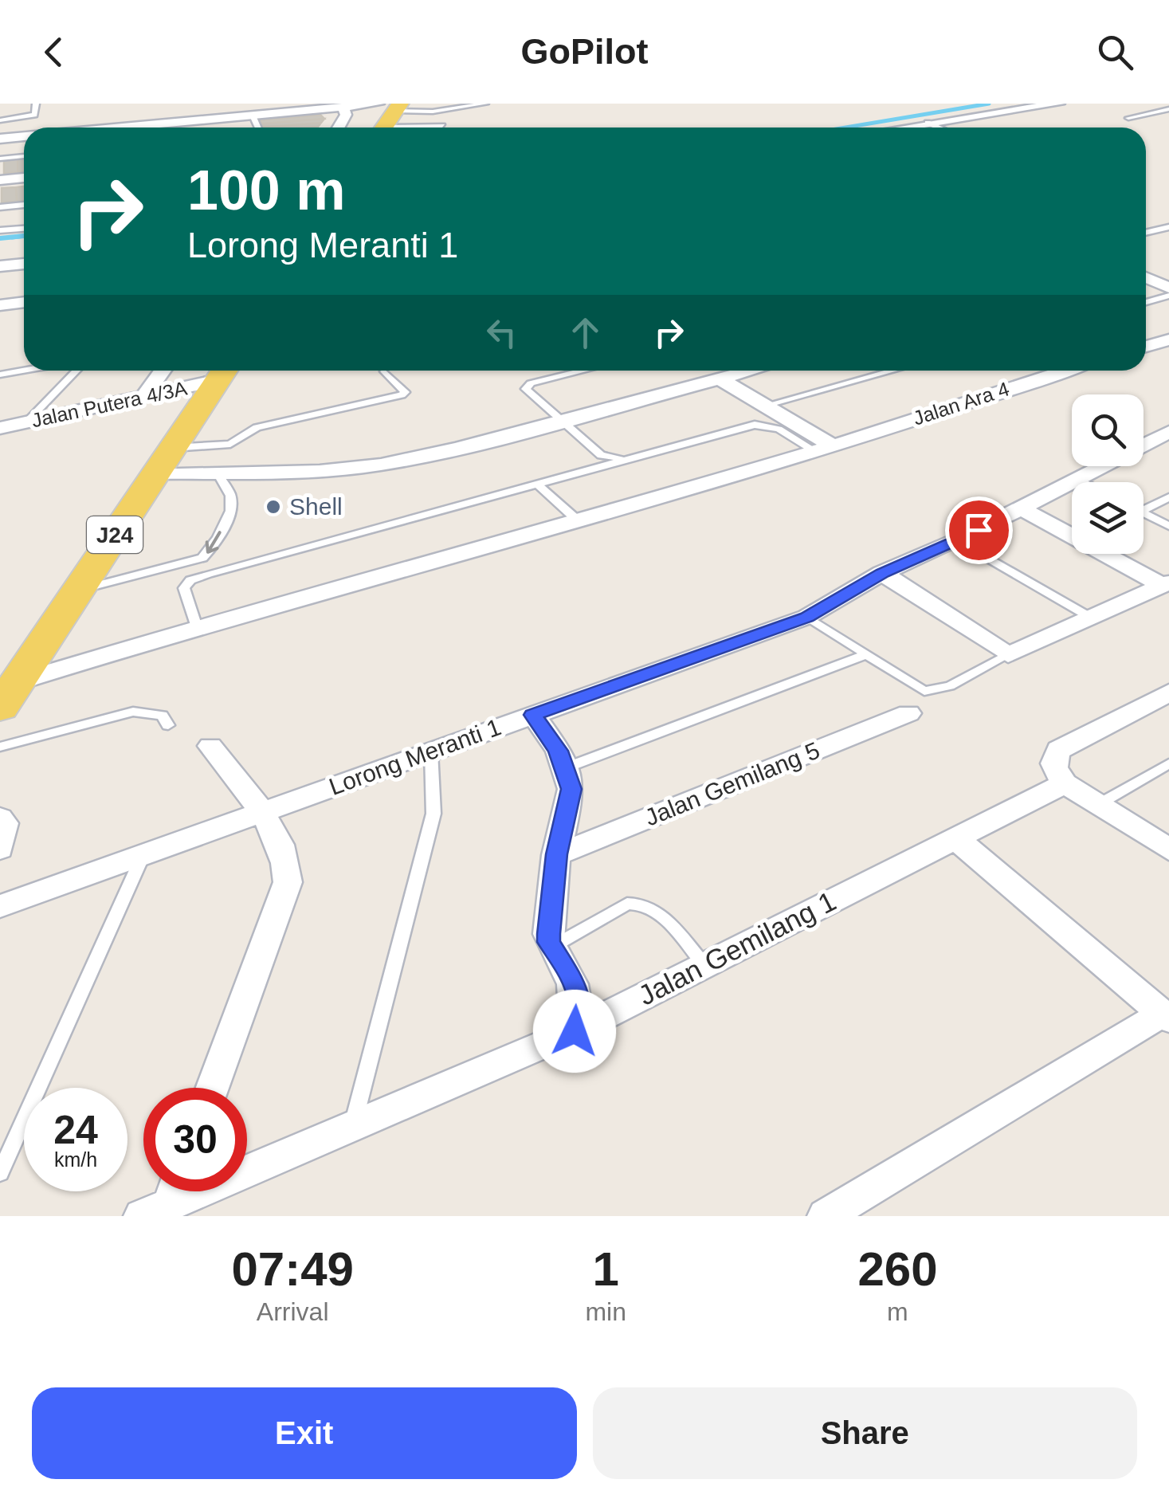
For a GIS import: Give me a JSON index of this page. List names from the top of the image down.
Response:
{
  "streets": {
    "main road": ["J24"],
    "street": [
      "Jalan Ara 4",
      "Jalan Putera 4/3A",
      "Lorong Meranti 1",
      "Jalan Gemilang 5",
      "Jalan Gemilang 1"
    ]
  },
  "crossings": [
    ["Jalan Ara 4", "J24"],
    ["Jalan Putera 4/3A", "J24"]
  ],
  "places": ["Shell"],
  "page": {
    "header": "GoPilot",
    "turn": ["100 m", "Lorong Meranti 1"],
    "speed": "24 km/h",
    "limit": "30",
    "eta": [
      "07:49",
      "Arrival",
      "1",
      "min",
      "260",
      "m"
    ],
    "buttons": ["Exit", "Share"]
  }
}
